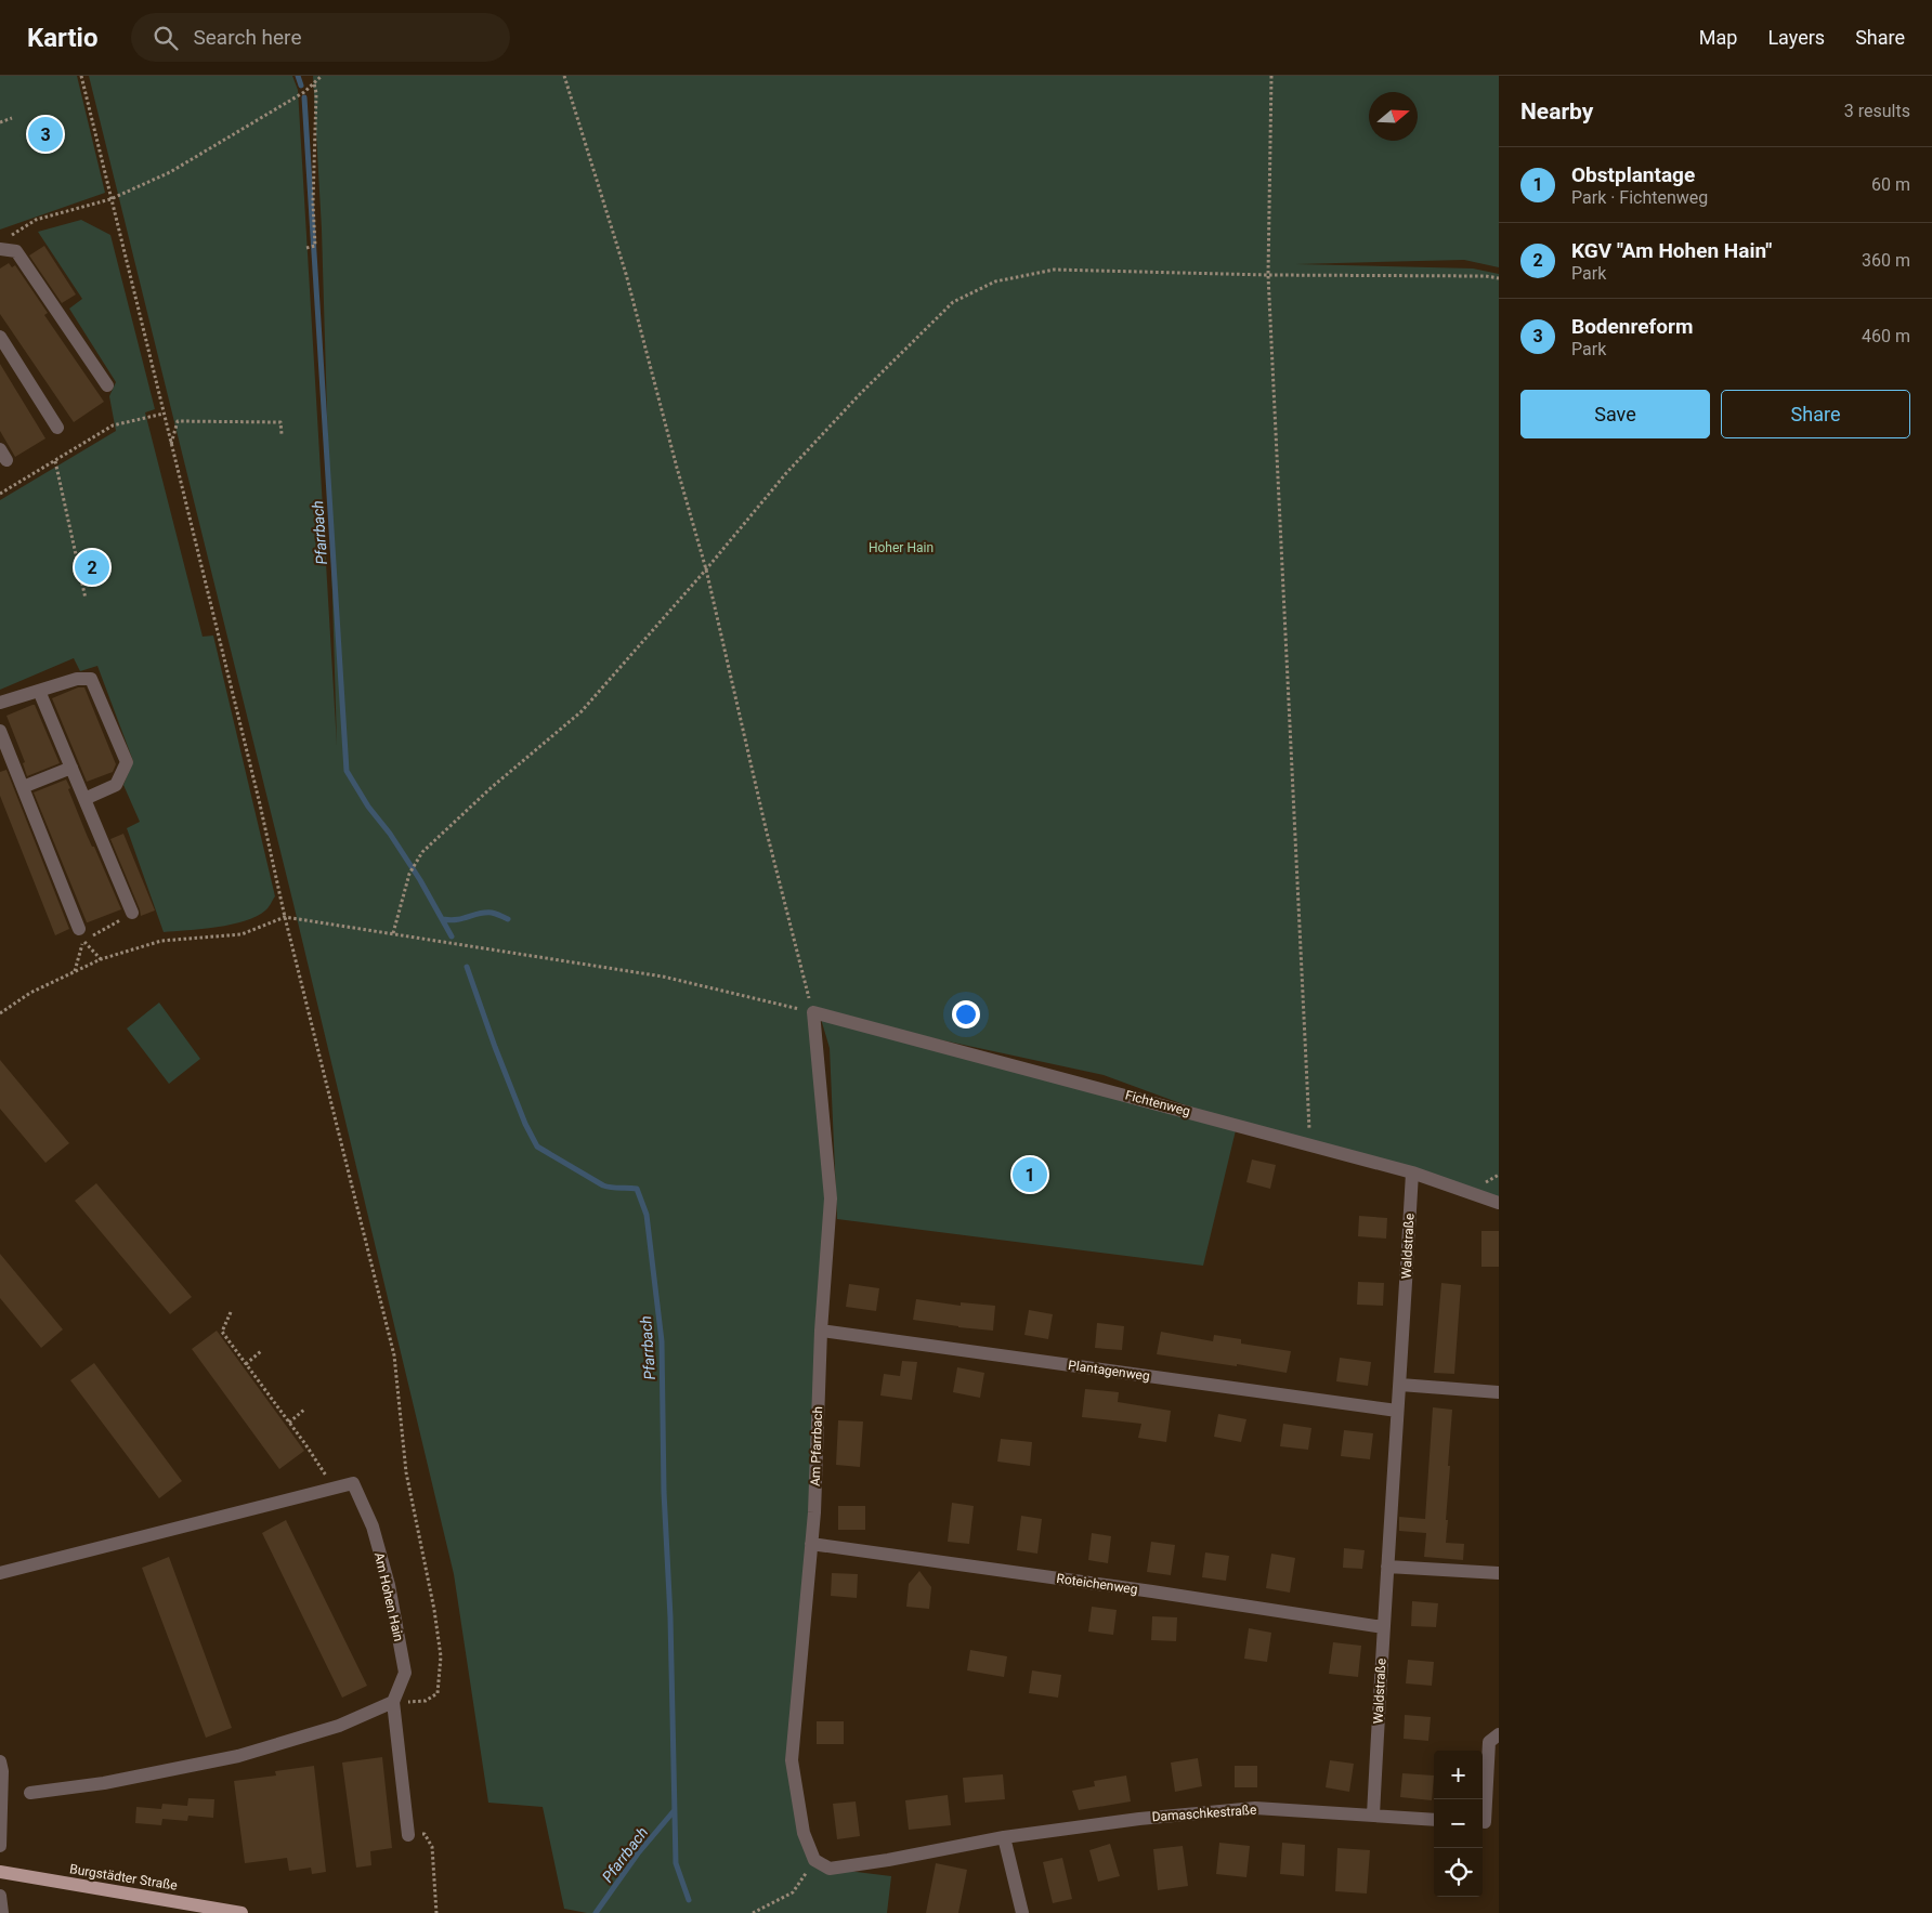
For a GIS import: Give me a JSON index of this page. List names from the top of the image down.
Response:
{
  "streets": {
    "main road": ["Burgstädter Straße"],
    "street": [
      "Fichtenweg",
      "Waldstraße",
      "Plantagenweg",
      "Am Pfarrbach",
      "Roteichenweg",
      "Am Hohen Hain",
      "Damaschkestraße"
    ]
  },
  "crossings": [
    ["Fichtenweg", "Waldstraße"],
    ["Fichtenweg", "Am Pfarrbach"],
    ["Waldstraße", "Plantagenweg"],
    ["Waldstraße", "Roteichenweg"],
    ["Waldstraße", "Damaschkestraße"],
    ["Plantagenweg", "Am Pfarrbach"],
    ["Am Pfarrbach", "Roteichenweg"],
    ["Am Pfarrbach", "Damaschkestraße"]
  ],
  "water": ["Pfarrbach"],
  "parks": ["Hoher Hain"],
  "north": "right",
  "page": {
    "header": "Kartio",
    "search": "Search here",
    "nav": ["Map", "Layers", "Share"],
    "heading": ["Nearby", "3 results"],
    "pins": ["3", "2", "1"],
    "list": [
      {
        "mark": "1",
        "name": "Obstplantage",
        "note": "Park · Fichtenweg",
        "value": "60 m"
      },
      {
        "mark": "2",
        "name": "KGV \"Am Hohen Hain\"",
        "note": "Park",
        "value": "360 m"
      },
      {
        "mark": "3",
        "name": "Bodenreform",
        "note": "Park",
        "value": "460 m"
      }
    ],
    "buttons": ["Save", "Share"],
    "map_buttons": ["+", "−"]
  }
}
